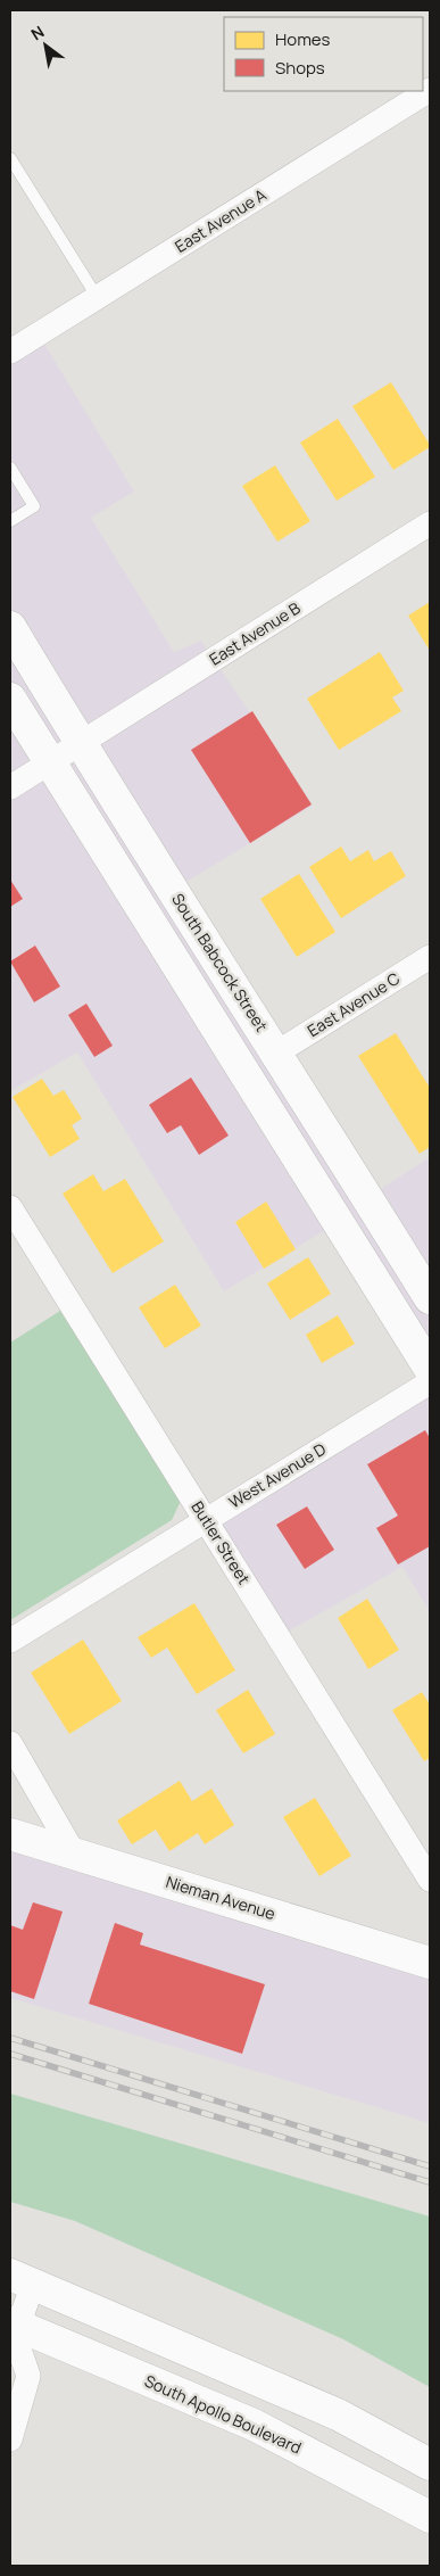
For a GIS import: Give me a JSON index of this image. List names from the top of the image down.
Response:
{
  "streets": {
    "main road": ["South Babcock Street", "Nieman Avenue", "South Apollo Boulevard"],
    "street": [
      "East Avenue A",
      "East Avenue B",
      "East Avenue C",
      "West Avenue D",
      "Butler Street"
    ]
  },
  "crossings": [
    ["East Avenue B", "South Babcock Street"],
    ["South Babcock Street", "East Avenue C"],
    ["West Avenue D", "Butler Street"]
  ],
  "legend": ["Homes", "Shops"],
  "north": "top left"
}
